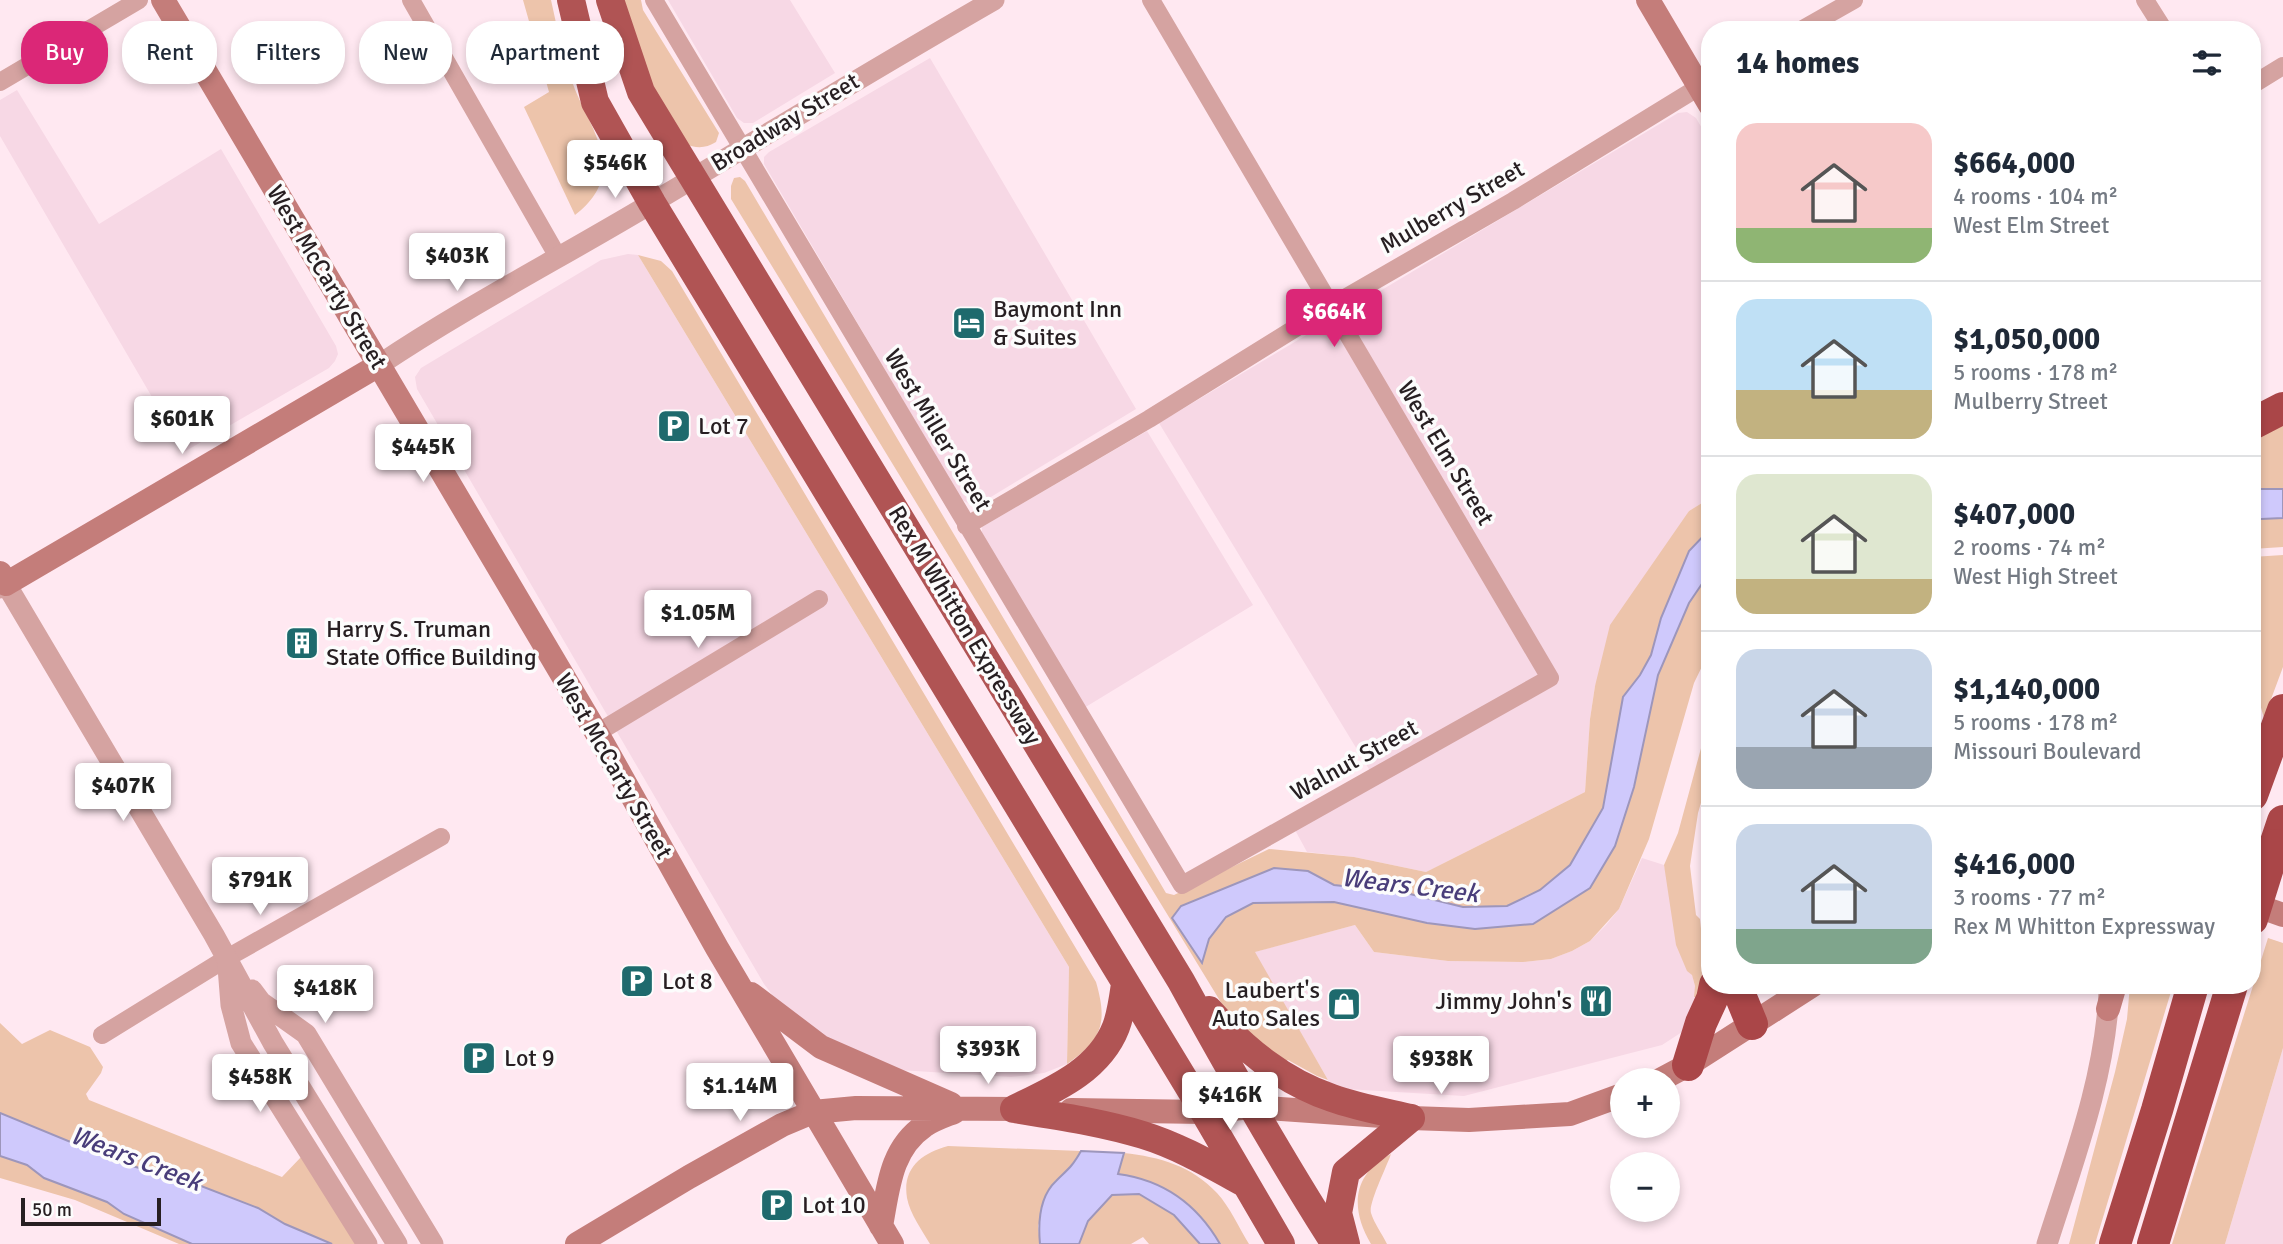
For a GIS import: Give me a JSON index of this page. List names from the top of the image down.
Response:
{
  "streets": {
    "highway": ["Rex M Whitton Expressway"],
    "main road": ["Broadway Street", "West McCarty Street"],
    "street": [
      "Mulberry Street",
      "West Miller Street",
      "West Elm Street",
      "Walnut Street"
    ]
  },
  "crossings": [
    ["Broadway Street", "West McCarty Street"],
    ["Broadway Street", "West Miller Street"],
    ["Broadway Street", "Rex M Whitton Expressway"],
    ["Mulberry Street", "West Miller Street"],
    ["Mulberry Street", "West Elm Street"],
    ["West Miller Street", "Walnut Street"],
    ["West Elm Street", "Walnut Street"]
  ],
  "water": ["Wears Creek"],
  "places": {
    "hotel": ["Baymont Inn & Suites"],
    "parking": [
      "Lot 7",
      "Lot 8",
      "Lot 9",
      "Lot 10"
    ],
    "building": ["Harry S. Truman State Office Building"],
    "restaurant": ["Jimmy John's"],
    "shop": ["Laubert's Auto Sales"]
  },
  "scale_bar": "50 m",
  "page": {
    "chip": [
      "Buy",
      "Rent",
      "Filters",
      "New",
      "Apartment"
    ],
    "heading": "14 homes",
    "list": [
      {
        "name": "$664,000",
        "note": "4 rooms · 104 m² · West Elm Street"
      },
      {
        "name": "$1,050,000",
        "note": "5 rooms · 178 m² · Mulberry Street"
      },
      {
        "name": "$407,000",
        "note": "2 rooms · 74 m² · West High Street"
      },
      {
        "name": "$1,140,000",
        "note": "5 rooms · 178 m² · Missouri Boulevard"
      },
      {
        "name": "$416,000",
        "note": "3 rooms · 77 m² · Rex M Whitton Expressway"
      }
    ],
    "price": [
      "$546K",
      "$403K",
      "$664K",
      "$601K",
      "$445K",
      "$1.05M",
      "$407K",
      "$791K",
      "$418K",
      "$393K",
      "$938K",
      "$458K",
      "$1.14M",
      "$416K"
    ],
    "map_buttons": ["+", "−"],
    "scale": "50 m"
  }
}
